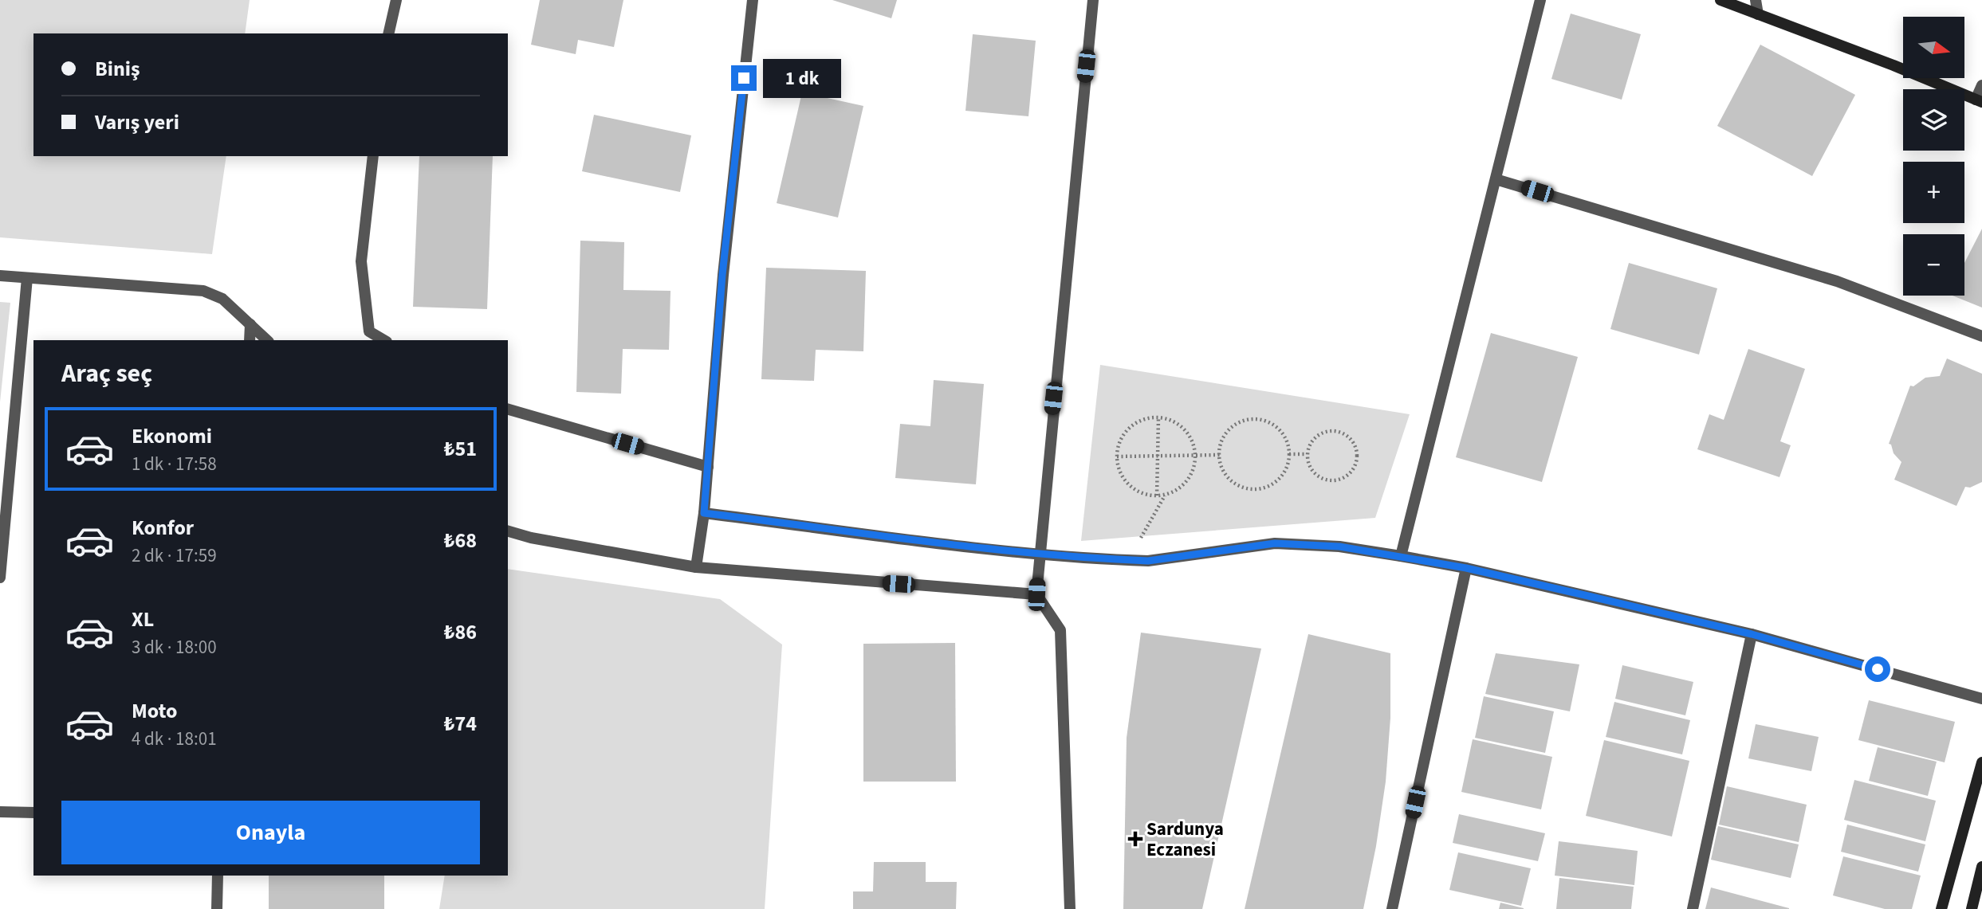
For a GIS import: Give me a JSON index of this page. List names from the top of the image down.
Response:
{
  "places": {
    "health": ["Sardunya Eczanesi"]
  },
  "north": "right",
  "page": {
    "map_buttons": ["+", "−"],
    "banner": ["Biniş", "Varış yeri"],
    "bubble": "1 dk",
    "heading": "Araç seç",
    "list": [
      {
        "name": "Ekonomi",
        "note": "1 dk · 17:58",
        "value": "₺51"
      },
      {
        "name": "Konfor",
        "note": "2 dk · 17:59",
        "value": "₺68"
      },
      {
        "name": "XL",
        "note": "3 dk · 18:00",
        "value": "₺86"
      },
      {
        "name": "Moto",
        "note": "4 dk · 18:01",
        "value": "₺74"
      }
    ],
    "buttons": "Onayla"
  }
}
